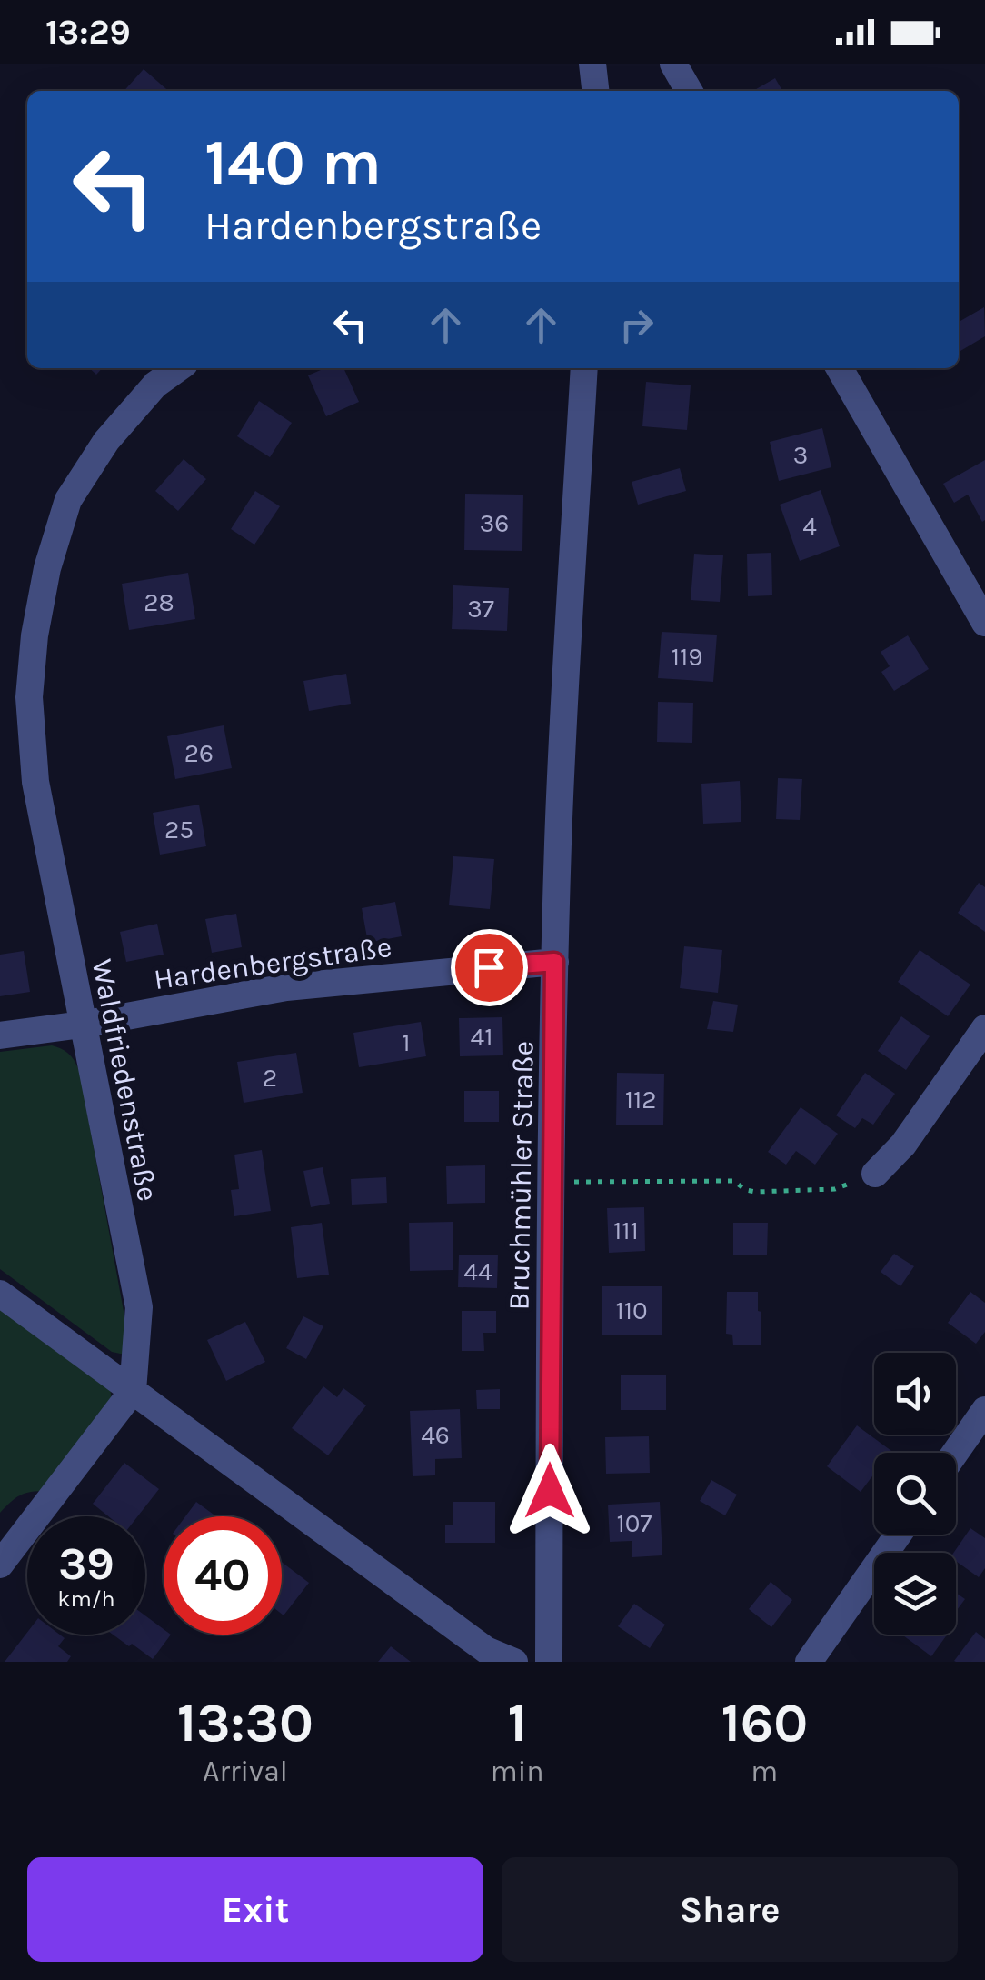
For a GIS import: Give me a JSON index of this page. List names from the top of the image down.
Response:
{
  "streets": {
    "street": ["Hardenbergstraße", "Waldfriedenstraße", "Bruchmühler Straße"]
  },
  "crossings": [
    ["Hardenbergstraße", "Waldfriedenstraße"],
    ["Hardenbergstraße", "Bruchmühler Straße"]
  ],
  "house_numbers": [
    "3",
    "36",
    "4",
    "28",
    "37",
    "119",
    "26",
    "25",
    "41",
    "1",
    "2",
    "112",
    "111",
    "44",
    "110",
    "46",
    "107"
  ],
  "page": {
    "status": "13:29",
    "turn": ["140 m", "Hardenbergstraße"],
    "speed": "39 km/h",
    "limit": "40",
    "eta": [
      "13:30",
      "Arrival",
      "1",
      "min",
      "160",
      "m"
    ],
    "buttons": ["Exit", "Share"]
  }
}
